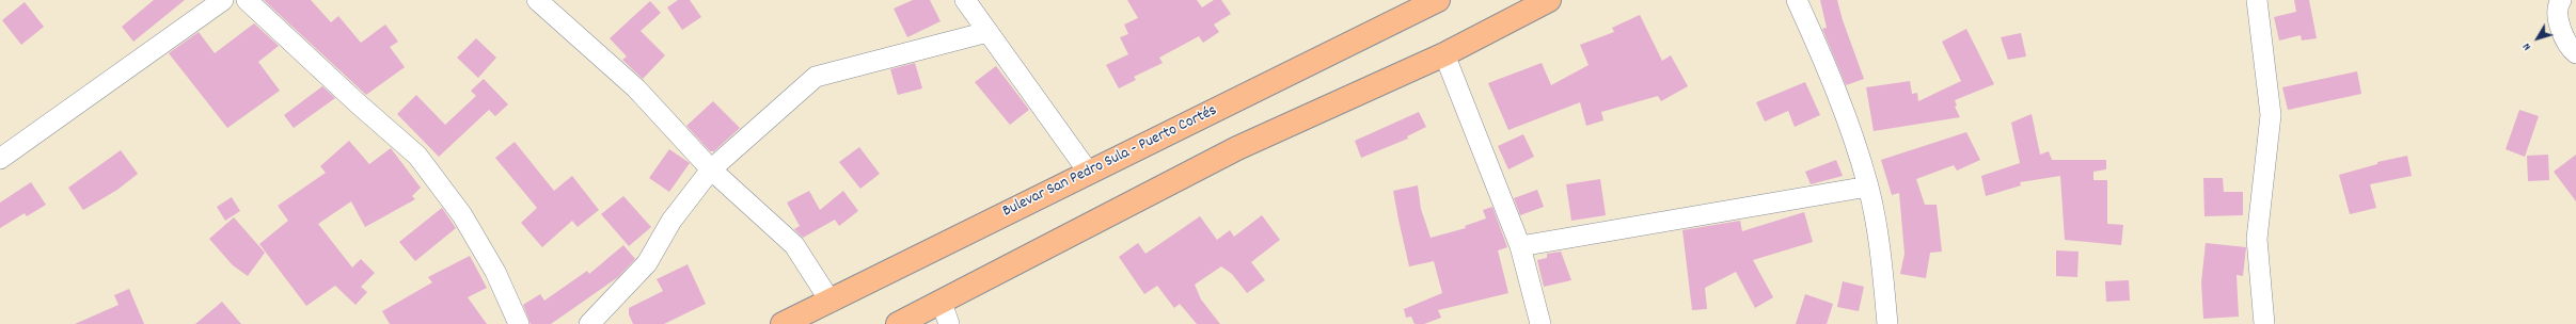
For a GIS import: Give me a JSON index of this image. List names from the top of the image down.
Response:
{
  "streets": {
    "highway": ["Bulevar San Pedro Sula - Puerto Cortés"]
  },
  "north": "bottom left"
}
